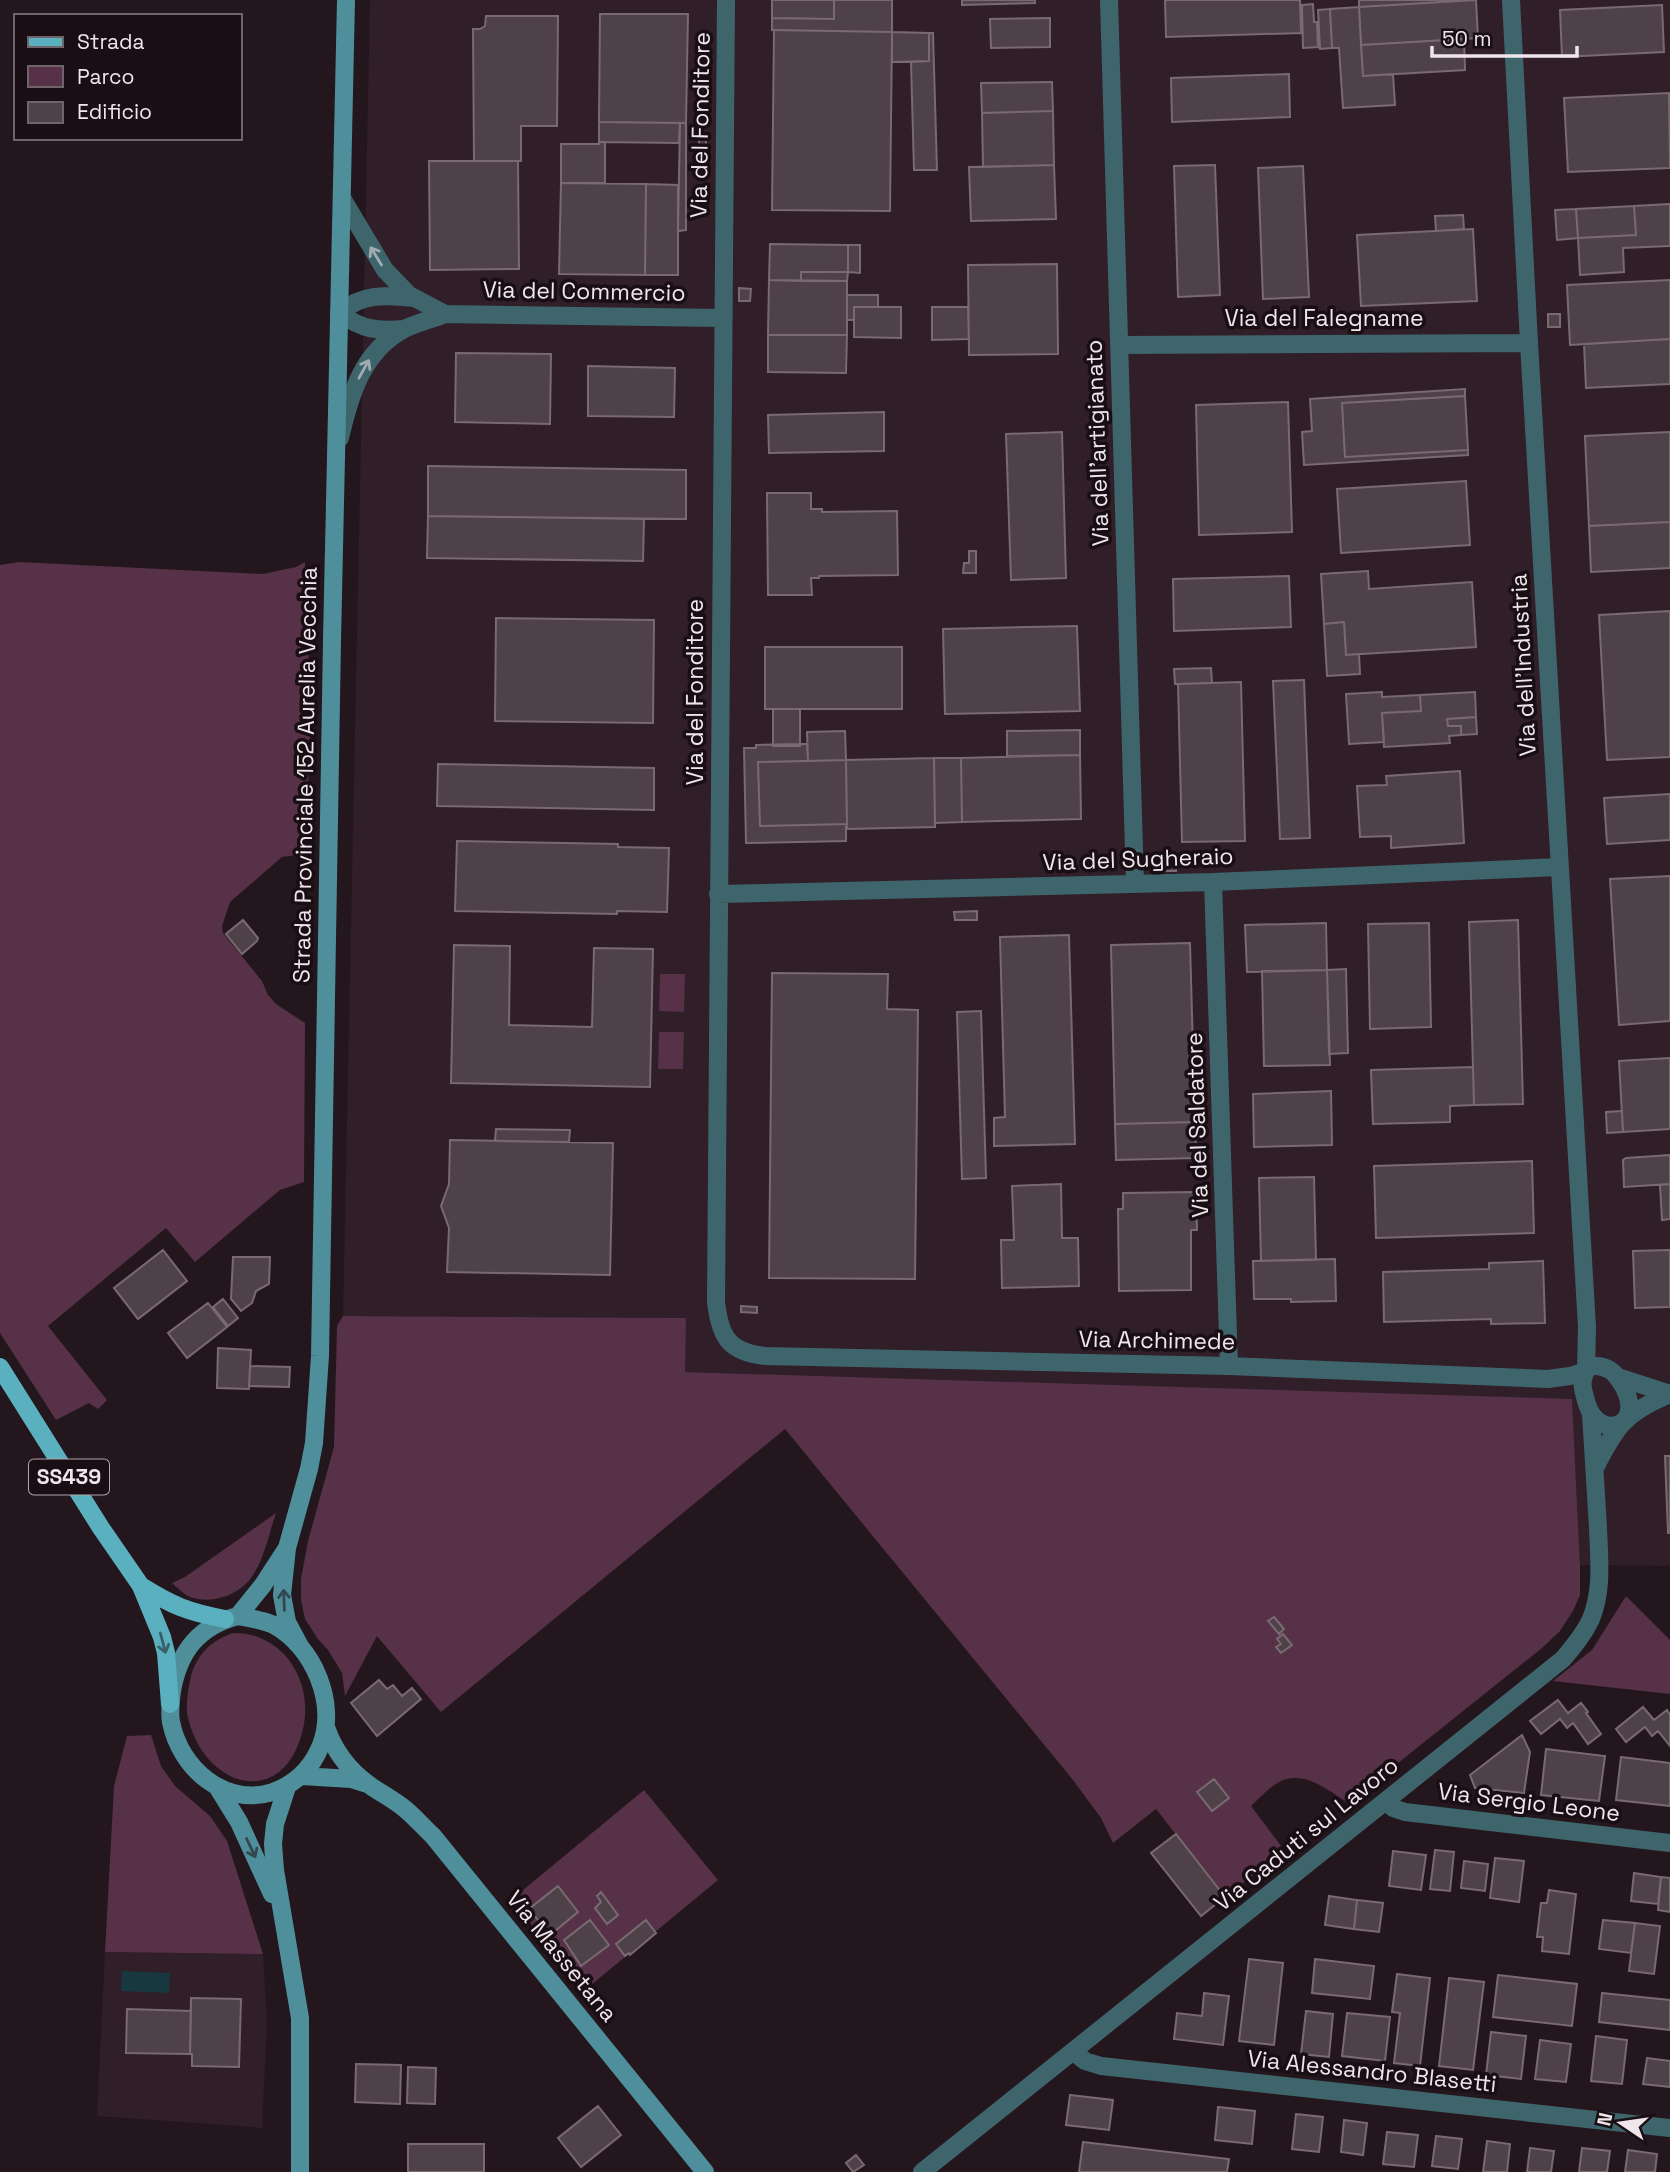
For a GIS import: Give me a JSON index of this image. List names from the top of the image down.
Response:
{
  "streets": {
    "main road": ["Strada Provinciale 152 Aurelia Vecchia", "SS439", "Via Massetana"],
    "street": [
      "Via del Fonditore",
      "Via del Commercio",
      "Via del Falegname",
      "Via dell'artigianato",
      "Via dell'Industria",
      "Via del Sugheraio",
      "Via del Saldatore",
      "Via Archimede",
      "Via Sergio Leone",
      "Via Caduti sul Lavoro",
      "Via Alessandro Blasetti"
    ]
  },
  "crossings": [
    ["Via del Fonditore", "Via del Commercio"],
    ["Via del Fonditore", "Via del Sugheraio"],
    ["Via del Fonditore", "Via Archimede"],
    ["Via del Commercio", "Strada Provinciale 152 Aurelia Vecchia"],
    ["Via del Falegname", "Via dell'artigianato"],
    ["Via del Falegname", "Via dell'Industria"],
    ["Via dell'artigianato", "Via del Sugheraio"],
    ["Via dell'Industria", "Via del Sugheraio"],
    ["Via dell'Industria", "Via Archimede"],
    ["Via dell'Industria", "Via Caduti sul Lavoro"],
    ["Strada Provinciale 152 Aurelia Vecchia", "SS439"],
    ["Strada Provinciale 152 Aurelia Vecchia", "Via Massetana"],
    ["Via del Sugheraio", "Via del Saldatore"],
    ["Via del Saldatore", "Via Archimede"],
    ["Via Archimede", "Via Caduti sul Lavoro"],
    ["SS439", "Via Massetana"],
    ["Via Sergio Leone", "Via Caduti sul Lavoro"],
    ["Via Caduti sul Lavoro", "Via Alessandro Blasetti"]
  ],
  "legend": ["Strada", "Parco", "Edificio"],
  "scale_bar": "50 m",
  "north": "left"
}
